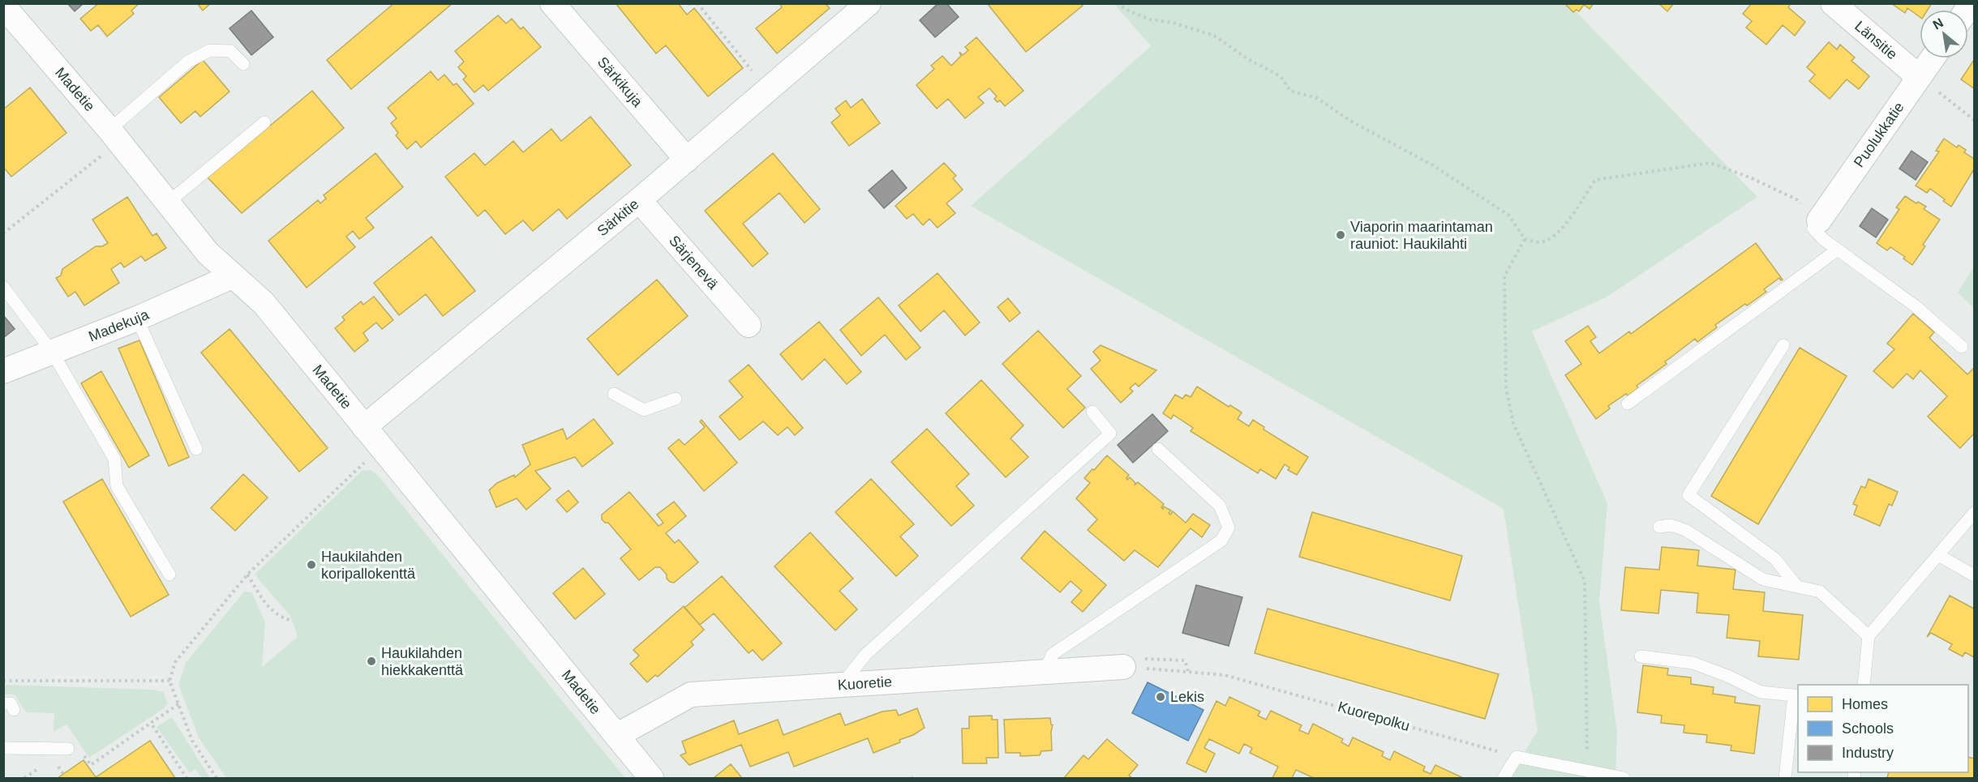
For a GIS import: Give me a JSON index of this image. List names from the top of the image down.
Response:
{
  "streets": {
    "street": [
      "Länsitie",
      "Särkikuja",
      "Madetie",
      "Puolukkatie",
      "Särkitie",
      "Särjenevä",
      "Madekuja",
      "Kuoretie"
    ],
    "path": ["Kuorepolku"]
  },
  "crossings": [
    ["Länsitie", "Puolukkatie"],
    ["Särkikuja", "Särkitie"],
    ["Madetie", "Särkitie"],
    ["Madetie", "Madekuja"],
    ["Madetie", "Kuoretie"],
    ["Särkitie", "Särjenevä"],
    ["Kuoretie", "Kuorepolku"]
  ],
  "places": [
    "Viaporin maarintaman rauniot: Haukilahti",
    "Haukilahden koripallokenttä",
    "Haukilahden hiekkakenttä",
    "Lekis"
  ],
  "legend": ["Homes", "Schools", "Industry"],
  "north": "top left"
}
